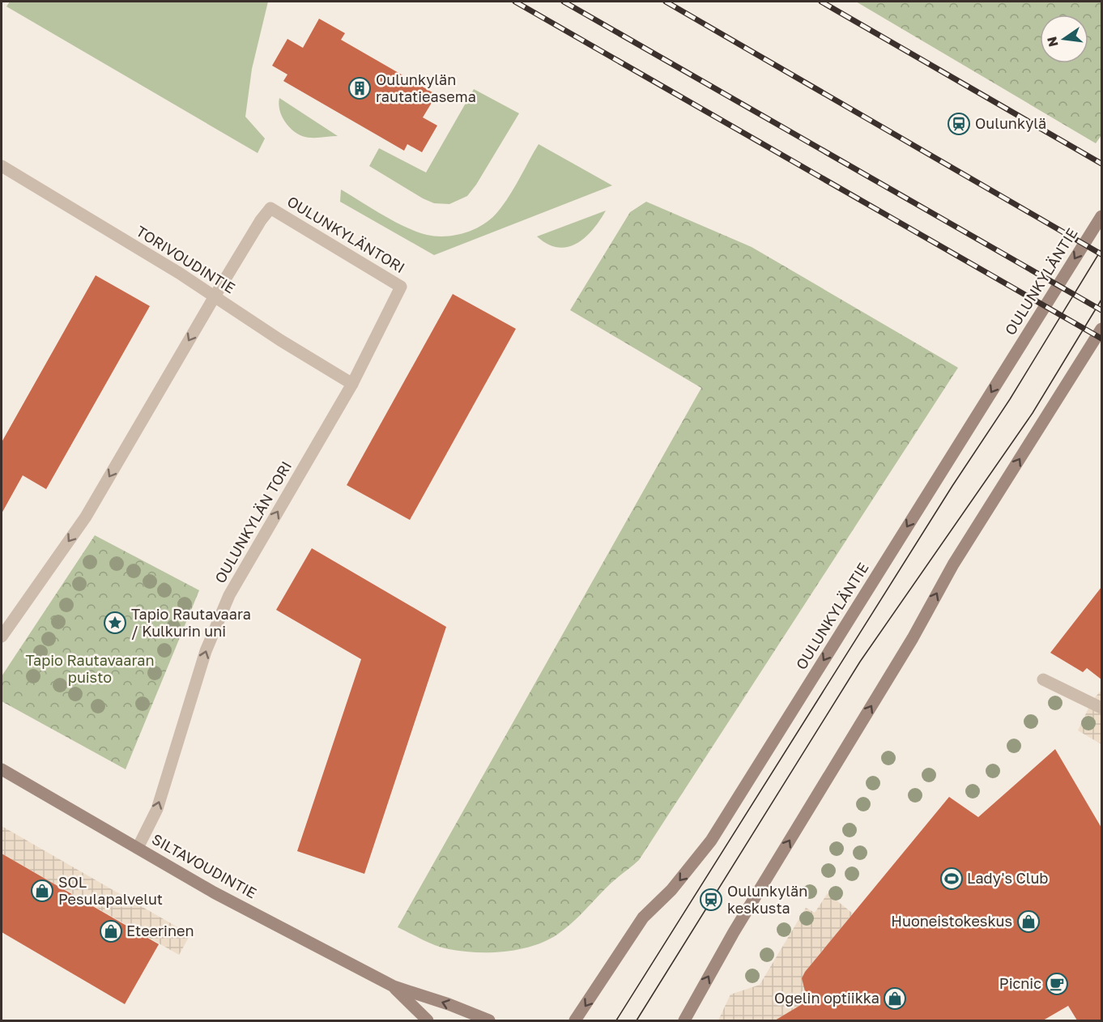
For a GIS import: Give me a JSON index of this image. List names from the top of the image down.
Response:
{
  "streets": {
    "main road": ["OULUNKYLÄNTIE", "SILTAVOUDINTIE"],
    "street": ["OULUNKYLÄNTORI", "TORIVOUDINTIE", "OULUNKYLÄN TORI"]
  },
  "crossings": [
    ["OULUNKYLÄNTORI", "TORIVOUDINTIE"],
    ["OULUNKYLÄNTORI", "OULUNKYLÄN TORI"],
    ["TORIVOUDINTIE", "OULUNKYLÄN TORI"],
    ["OULUNKYLÄN TORI", "SILTAVOUDINTIE"]
  ],
  "one_way": ["OULUNKYLÄN TORI"],
  "parks": ["Tapio Rautavaaran puisto"],
  "places": {
    "building": ["Oulunkylän rautatieasema"],
    "station": ["Oulunkylä", "Oulunkylän keskusta"],
    "place": ["Tapio Rautavaara / Kulkurin uni"],
    "sports": ["Lady's Club"],
    "shop": [
      "SOL Pesulapalvelut",
      "Huoneistokeskus",
      "Eteerinen",
      "Ogelin optiikka"
    ],
    "cafe": ["Picnic"]
  },
  "north": "left"
}
